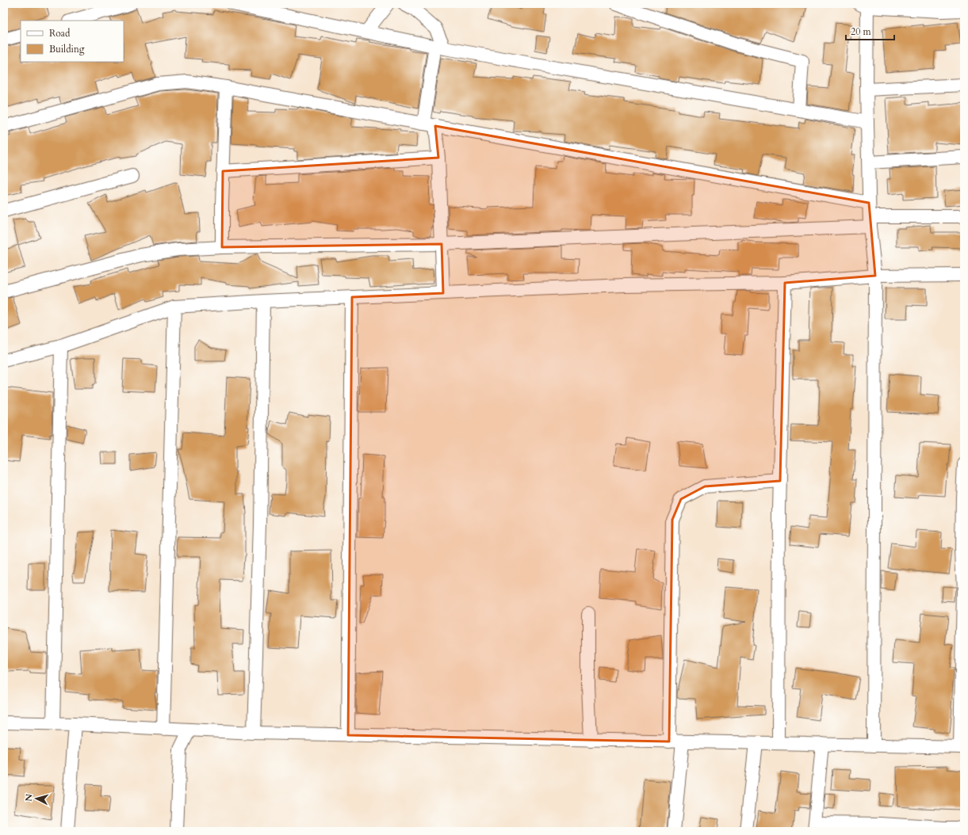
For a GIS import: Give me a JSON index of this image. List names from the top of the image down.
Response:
{
  "legend": ["Road", "Building"],
  "scale_bar": "20 m",
  "north": "left"
}
